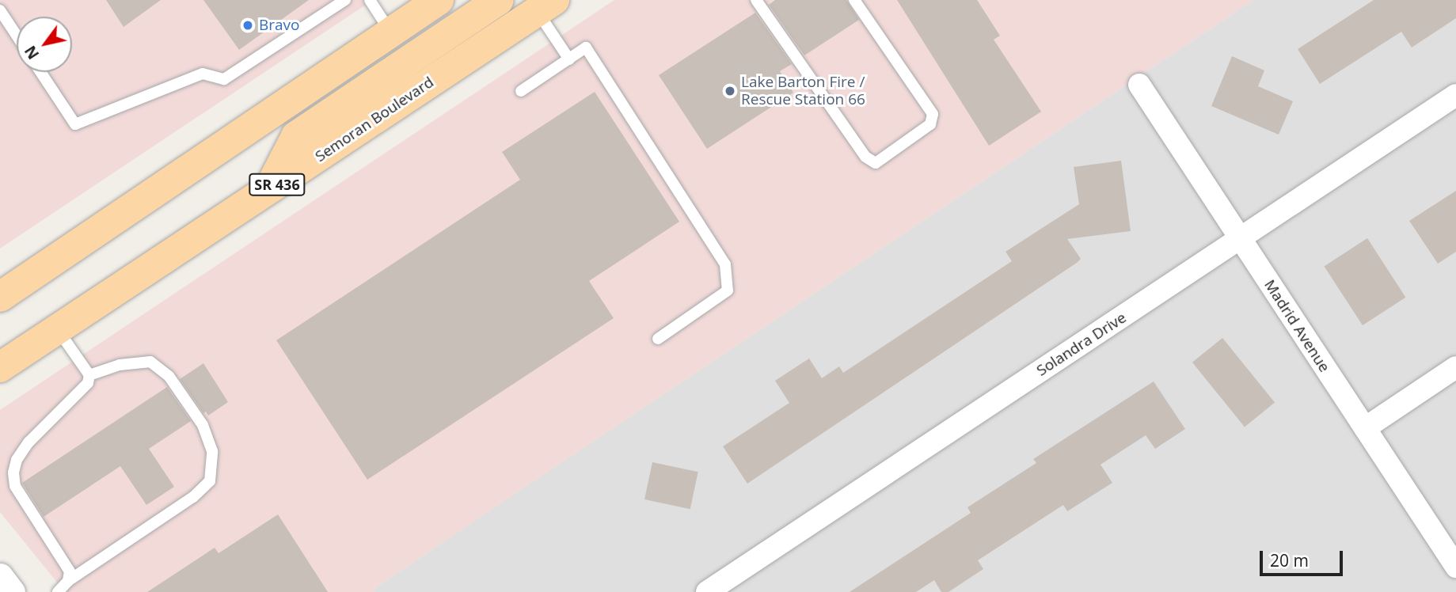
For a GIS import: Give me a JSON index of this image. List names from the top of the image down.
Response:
{
  "streets": {
    "main road": ["Semoran Boulevard", "SR 436"],
    "street": ["Madrid Avenue", "Solandra Drive"]
  },
  "crossings": [
    ["Madrid Avenue", "Solandra Drive"]
  ],
  "places": ["Bravo", "Lake Barton Fire / Rescue Station 66"],
  "scale_bar": "20 m",
  "north": "bottom left"
}
